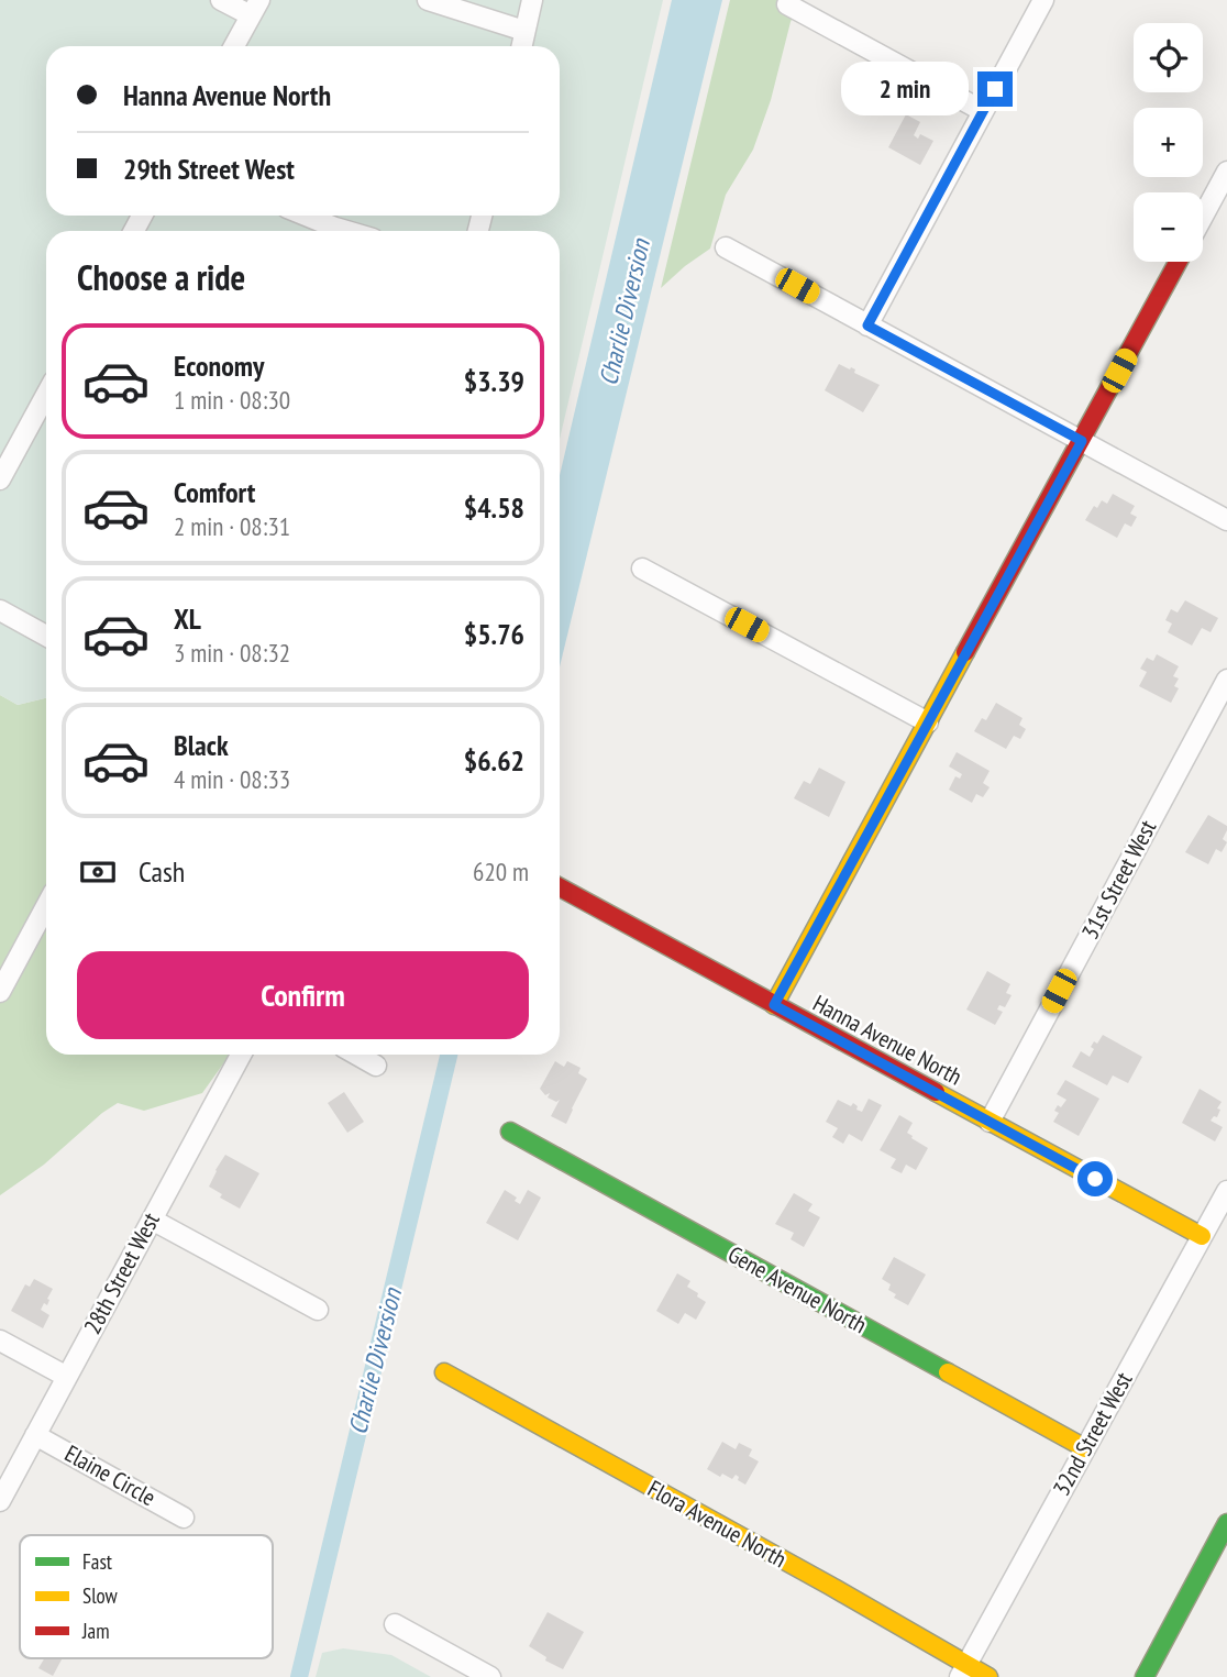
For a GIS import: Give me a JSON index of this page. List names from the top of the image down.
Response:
{
  "streets": {
    "street": [
      "31st Street West",
      "Hanna Avenue North",
      "28th Street West",
      "Gene Avenue North",
      "32nd Street West",
      "Elaine Circle",
      "Flora Avenue North"
    ]
  },
  "crossings": [
    ["31st Street West", "Hanna Avenue North"],
    ["Hanna Avenue North", "32nd Street West"],
    ["28th Street West", "Elaine Circle"],
    ["Gene Avenue North", "32nd Street West"],
    ["32nd Street West", "Flora Avenue North"]
  ],
  "water": ["Charlie Diversion"],
  "legend": ["Fast", "Slow", "Jam"],
  "page": {
    "map_buttons": ["+", "−"],
    "banner": ["Hanna Avenue North", "29th Street West"],
    "bubble": "2 min",
    "heading": "Choose a ride",
    "list": [
      {
        "name": "Economy",
        "note": "1 min · 08:30",
        "value": "$3.39"
      },
      {
        "name": "Comfort",
        "note": "2 min · 08:31",
        "value": "$4.58"
      },
      {
        "name": "XL",
        "note": "3 min · 08:32",
        "value": "$5.76"
      },
      {
        "name": "Black",
        "note": "4 min · 08:33",
        "value": "$6.62"
      }
    ],
    "pay": ["Cash", "620 m"],
    "buttons": "Confirm"
  }
}
